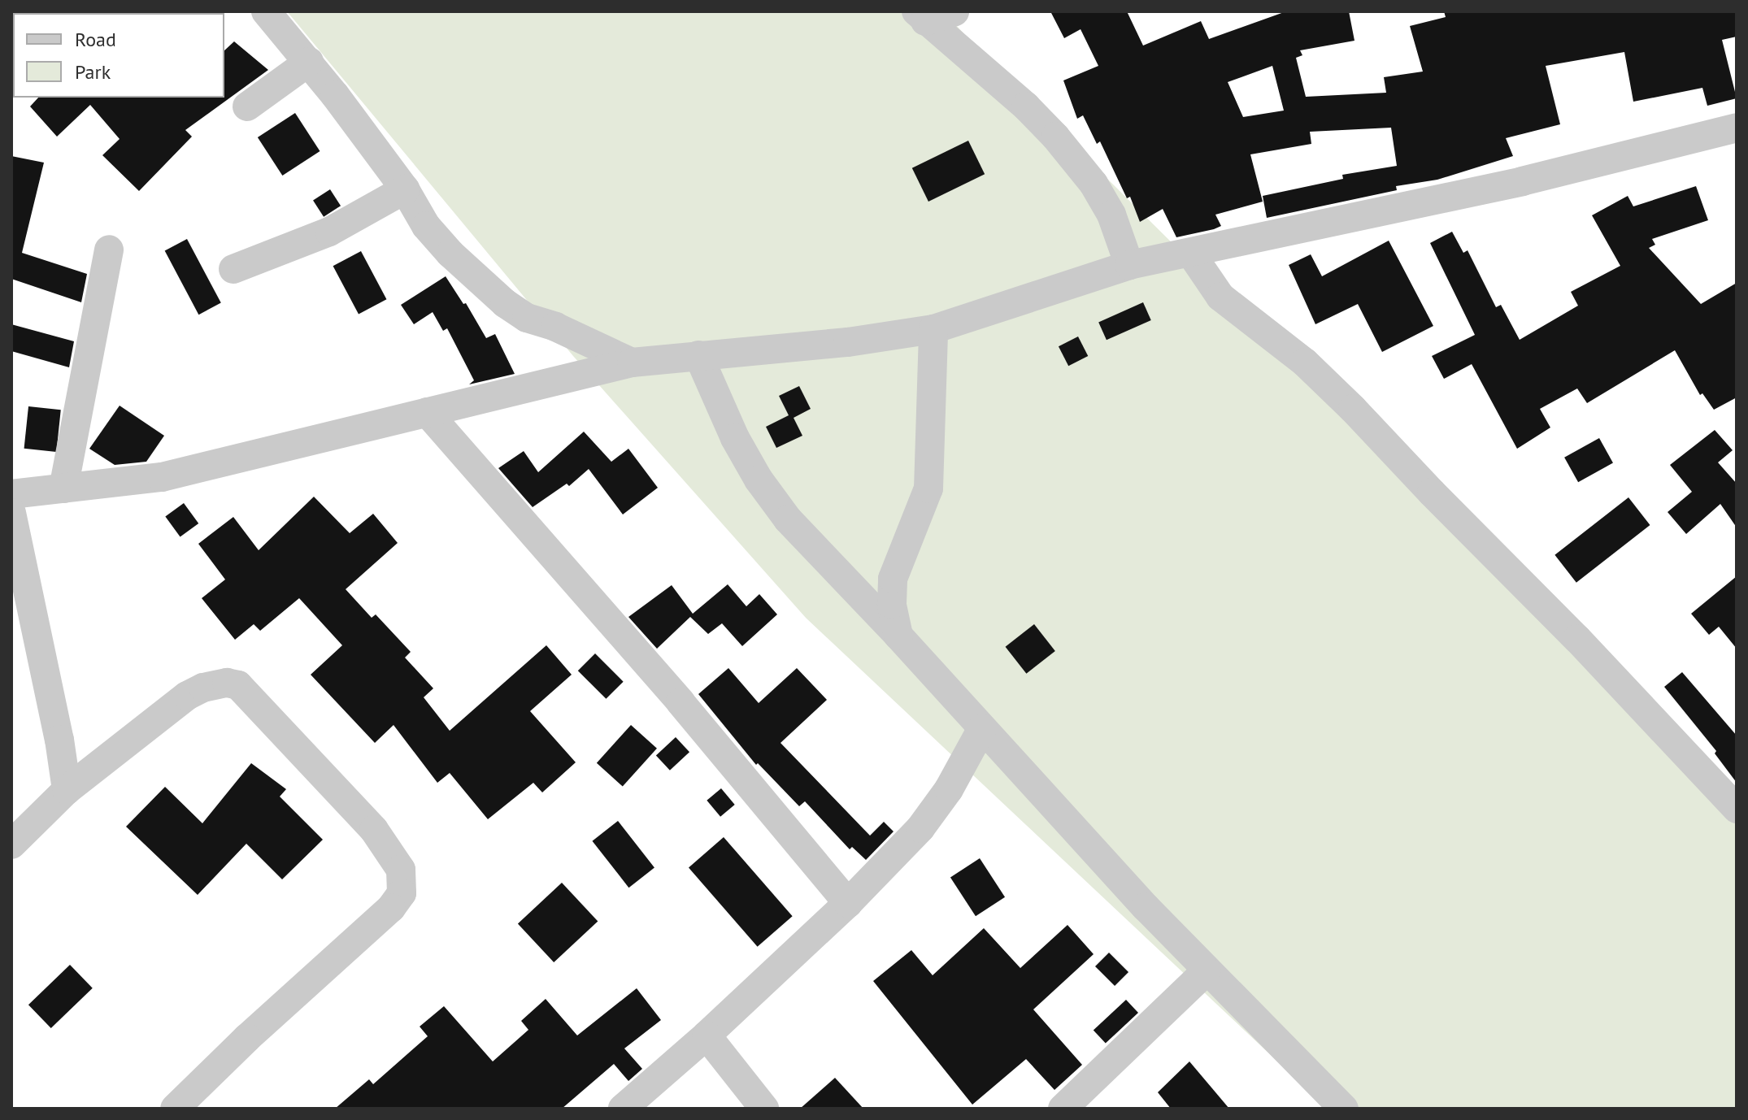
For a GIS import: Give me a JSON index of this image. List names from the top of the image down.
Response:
{
  "legend": ["Road", "Park"]
}
